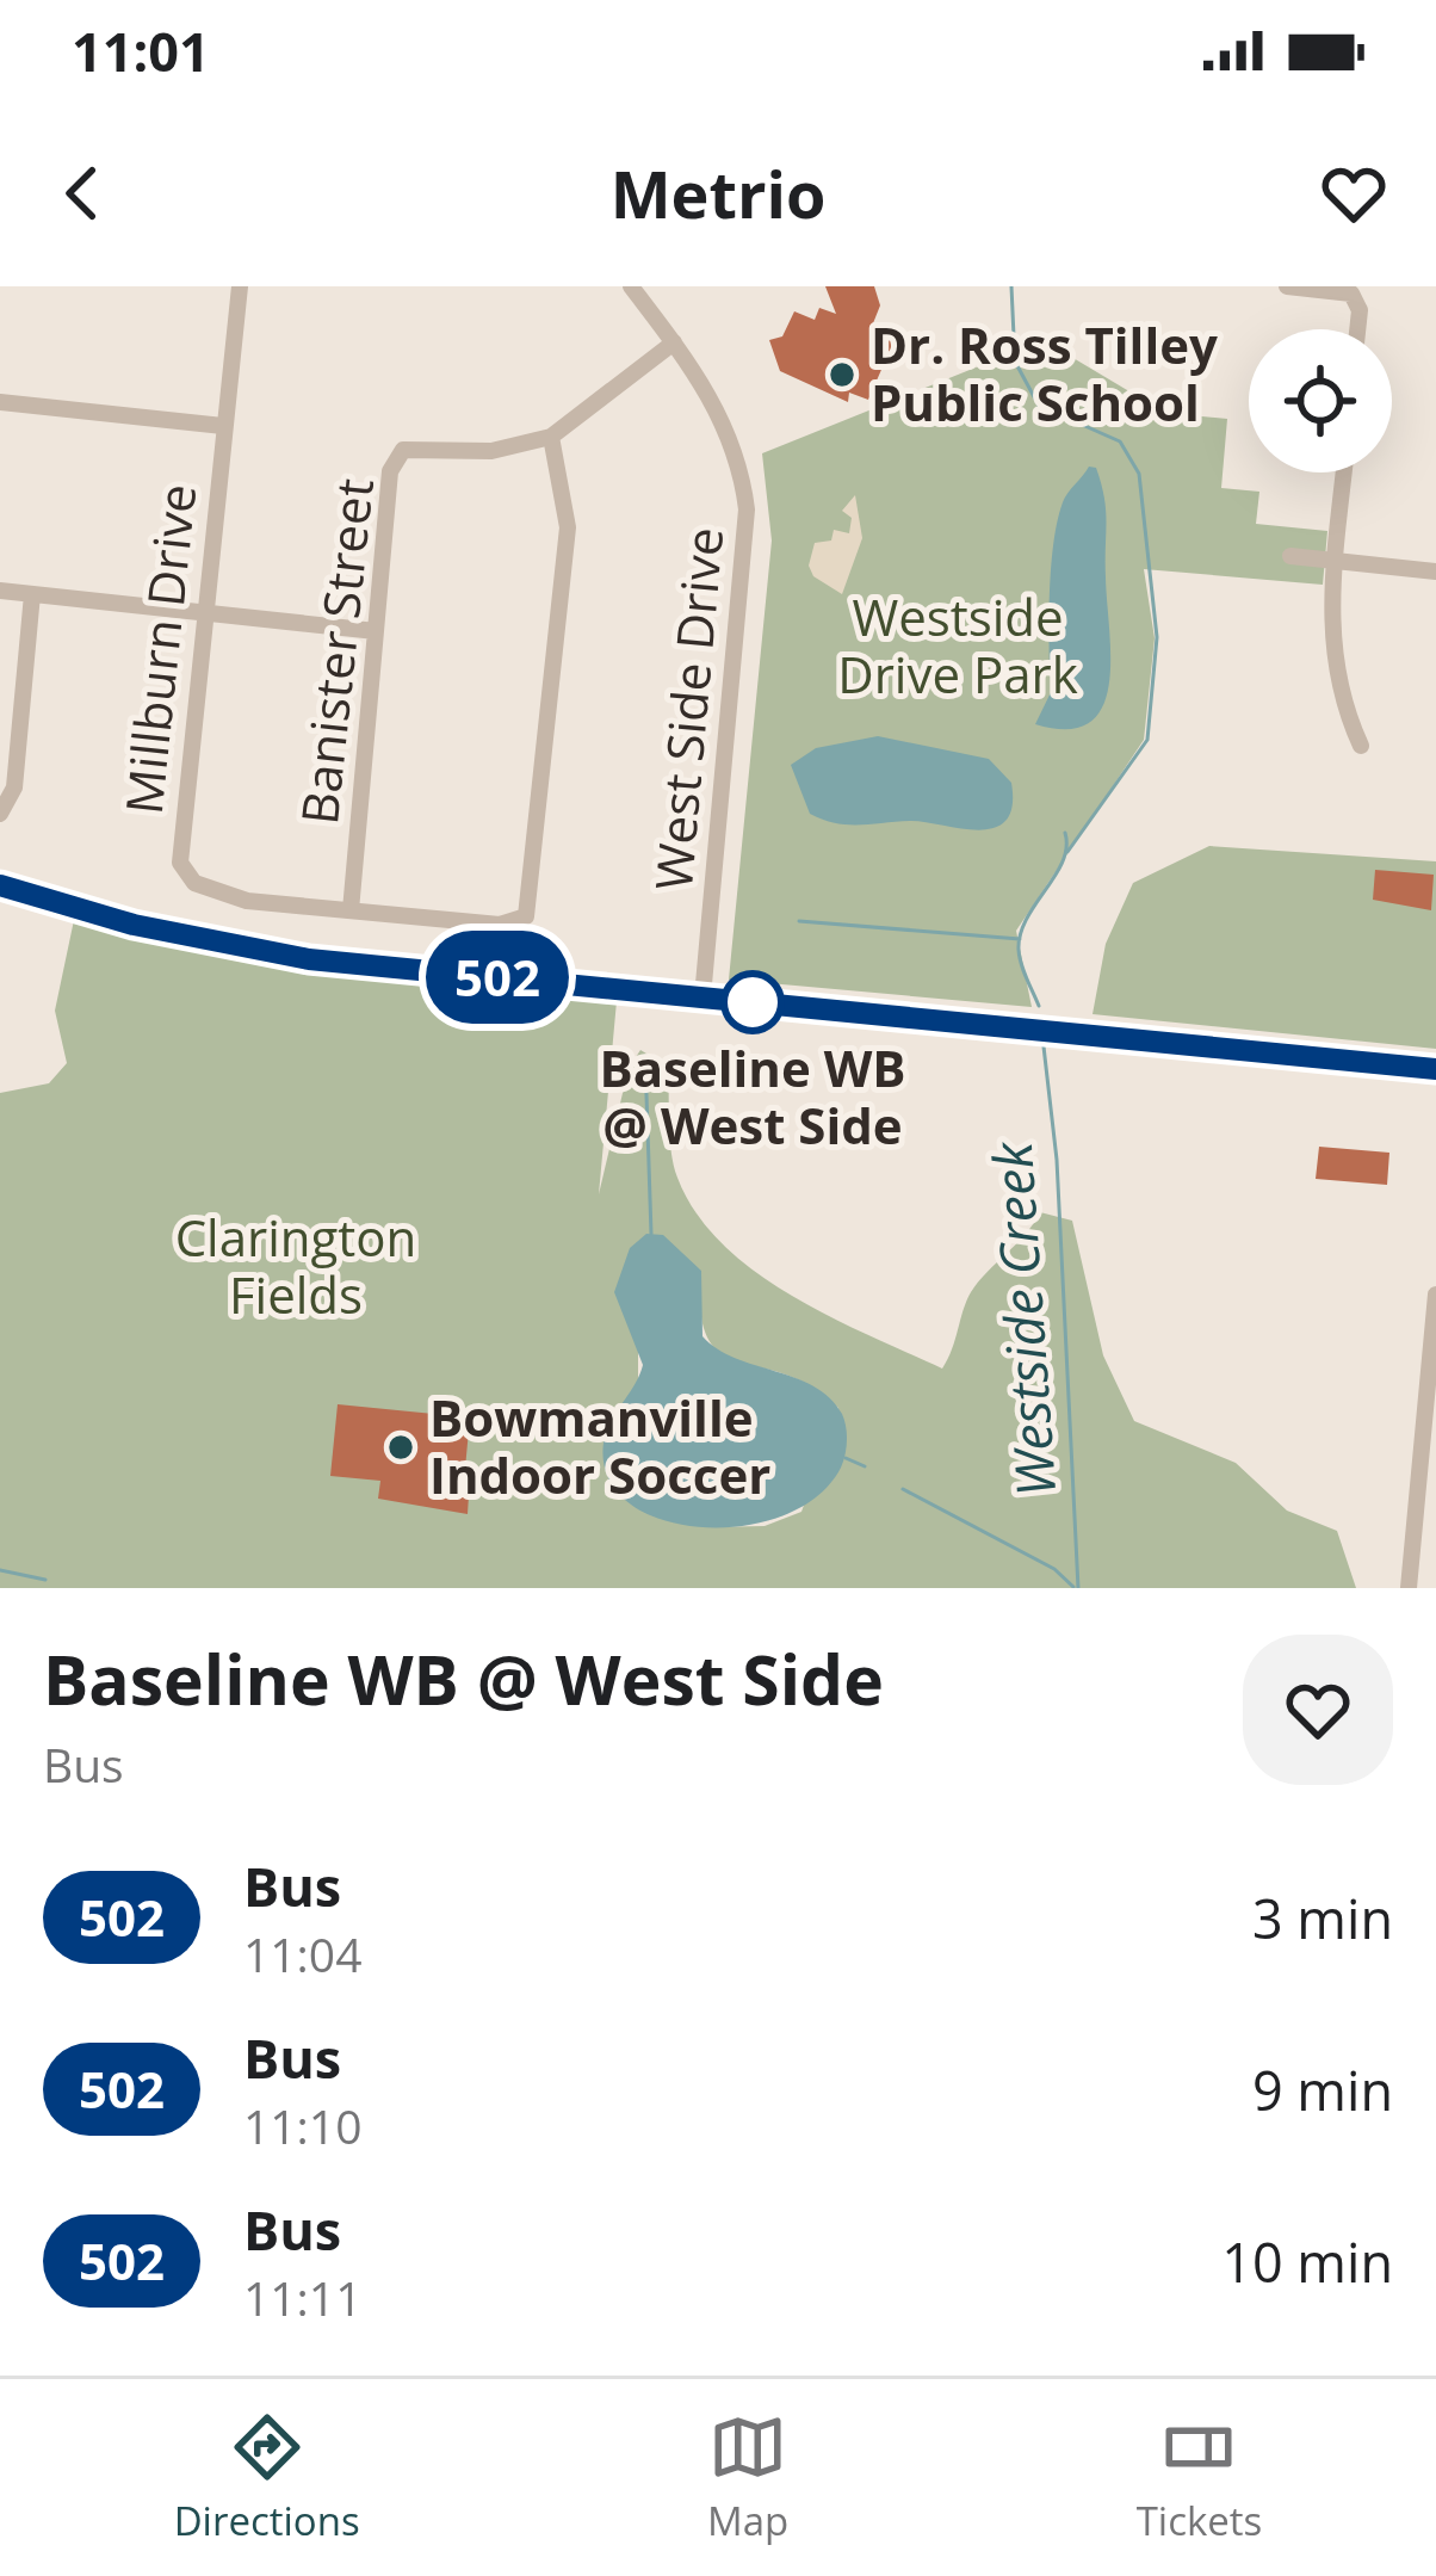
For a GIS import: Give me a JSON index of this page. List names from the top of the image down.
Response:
{
  "streets": {
    "street": ["Millburn Drive", "Banister Street", "West Side Drive"]
  },
  "crossings": [
    ["Millburn Drive", "Banister Street"],
    ["Banister Street", "West Side Drive"]
  ],
  "water": ["Westside Creek"],
  "parks": ["Westside Drive Park", "Clarington Fields"],
  "places": ["Dr. Ross Tilley Public School", "Baseline WB @ West Side", "Bowmanville Indoor Soccer"],
  "lines": ["bus line 502"],
  "page": {
    "status": "11:01",
    "header": "Metrio",
    "on_map": "502",
    "heading": ["Baseline WB @ West Side", "Bus"],
    "list": [
      {
        "mark": "502",
        "name": "Bus",
        "note": "11:04",
        "value": "3 min"
      },
      {
        "mark": "502",
        "name": "Bus",
        "note": "11:10",
        "value": "9 min"
      },
      {
        "mark": "502",
        "name": "Bus",
        "note": "11:11",
        "value": "10 min"
      }
    ],
    "tabs": ["Directions", "Map", "Tickets"]
  }
}
